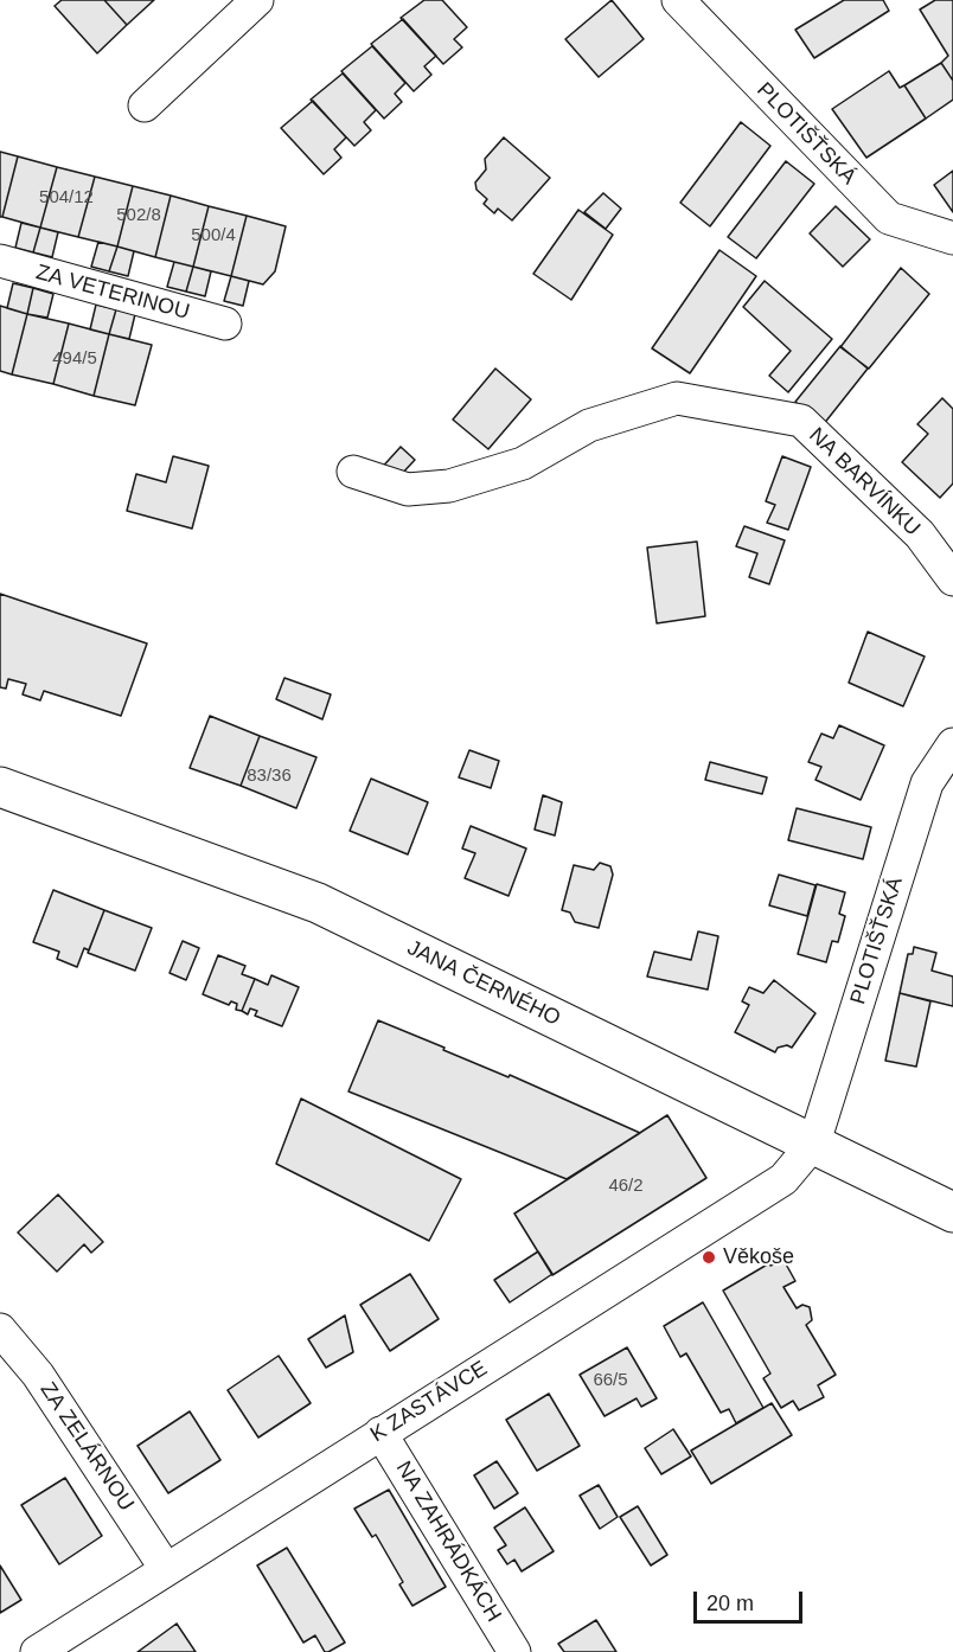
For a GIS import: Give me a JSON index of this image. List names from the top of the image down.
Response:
{
  "streets": {
    "street": [
      "PLOTIŠŤSKÁ",
      "ZA VETERINOU",
      "NA BARVÍNKU",
      "JANA ČERNÉHO",
      "K ZASTÁVCE",
      "ZA ZELÁRNOU",
      "NA ZAHRÁDKÁCH"
    ]
  },
  "crossings": [
    ["PLOTIŠŤSKÁ", "JANA ČERNÉHO"],
    ["PLOTIŠŤSKÁ", "K ZASTÁVCE"],
    ["JANA ČERNÉHO", "K ZASTÁVCE"],
    ["K ZASTÁVCE", "ZA ZELÁRNOU"],
    ["K ZASTÁVCE", "NA ZAHRÁDKÁCH"]
  ],
  "places": ["Věkoše"],
  "house_numbers": [
    "504/12",
    "502/8",
    "500/4",
    "494/5",
    "83/36",
    "46/2",
    "66/5"
  ],
  "scale_bar": "20 m"
}
